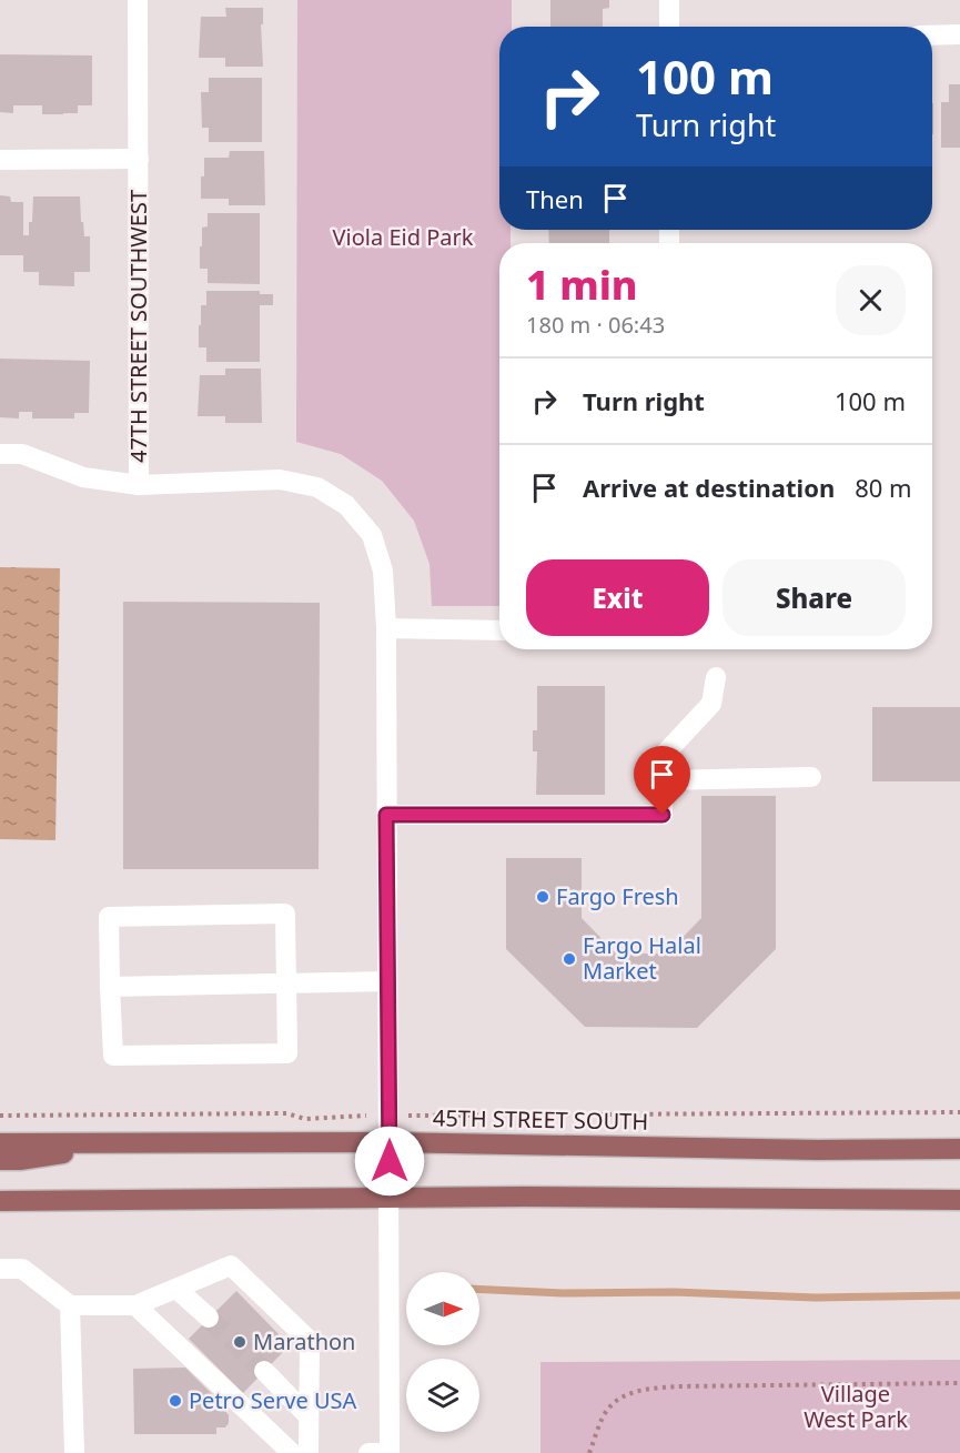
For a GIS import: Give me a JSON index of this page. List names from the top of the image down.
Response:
{
  "streets": {
    "main road": ["45TH STREET SOUTH"],
    "street": ["47TH STREET SOUTHWEST"]
  },
  "crossings": [
    ["47TH STREET SOUTHWEST", "45TH STREET SOUTH"]
  ],
  "parks": ["Viola Eid Park", "Village West Park"],
  "places": [
    "Fargo Fresh",
    "Fargo Halal Market",
    "Marathon",
    "Petro Serve USA"
  ],
  "north": "right",
  "page": {
    "turn": ["100 m", "Turn right"],
    "then": "Then",
    "heading": ["1 min", "180 m · 06:43"],
    "list": [
      {
        "name": "Turn right",
        "value": "100 m"
      },
      {
        "name": "Arrive at destination",
        "value": "80 m"
      }
    ],
    "buttons": ["Exit", "Share"]
  }
}
